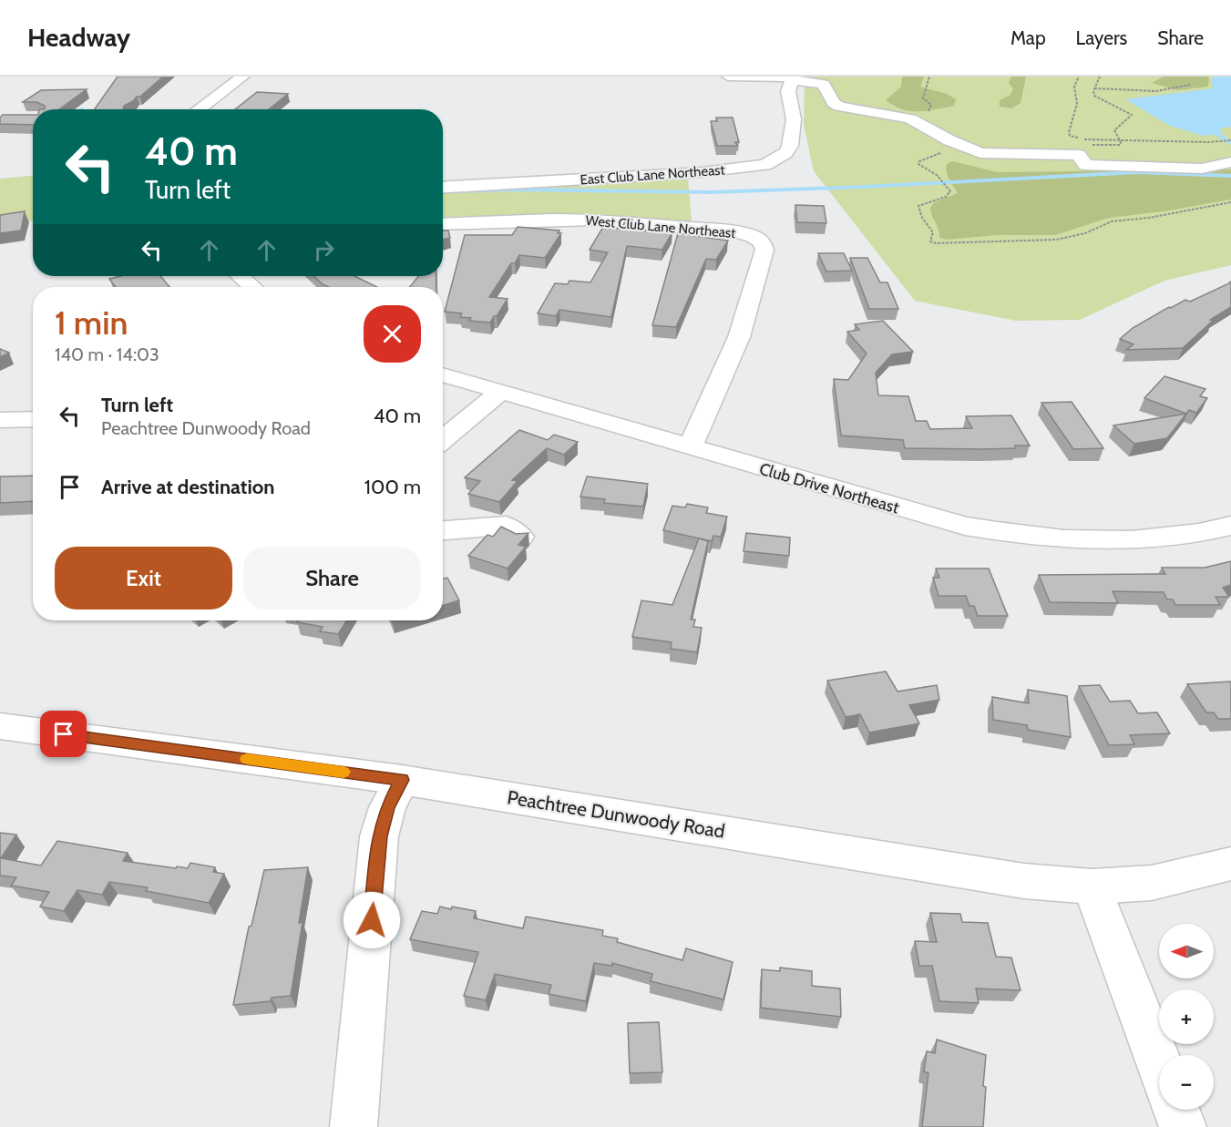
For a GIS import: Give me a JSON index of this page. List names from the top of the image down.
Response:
{
  "streets": {
    "street": [
      "East Club Lane Northeast",
      "West Club Lane Northeast",
      "Club Drive Northeast",
      "Peachtree Dunwoody Road"
    ]
  },
  "crossings": [
    ["West Club Lane Northeast", "Club Drive Northeast"]
  ],
  "north": "left",
  "page": {
    "header": "Headway",
    "nav": ["Map", "Layers", "Share"],
    "turn": ["40 m", "Turn left"],
    "heading": ["1 min", "140 m · 14:03"],
    "list": [
      {
        "name": "Turn left",
        "note": "Peachtree Dunwoody Road",
        "value": "40 m"
      },
      {
        "name": "Arrive at destination",
        "value": "100 m"
      }
    ],
    "buttons": ["Exit", "Share"],
    "map_buttons": ["+", "−"]
  }
}
